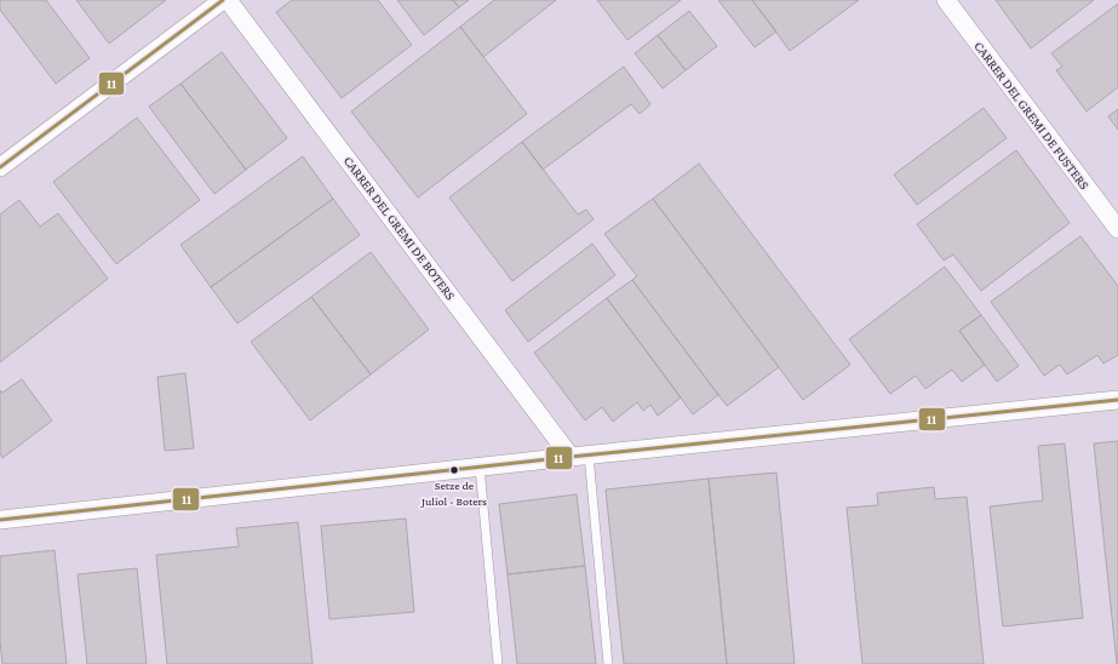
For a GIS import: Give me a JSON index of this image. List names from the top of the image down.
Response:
{
  "streets": {
    "street": ["CARRER DEL GREMI DE FUSTERS", "CARRER DEL GREMI DE BOTERS"]
  },
  "places": ["Setze de Juliol - Boters"],
  "lines": ["transit line 11"]
}
